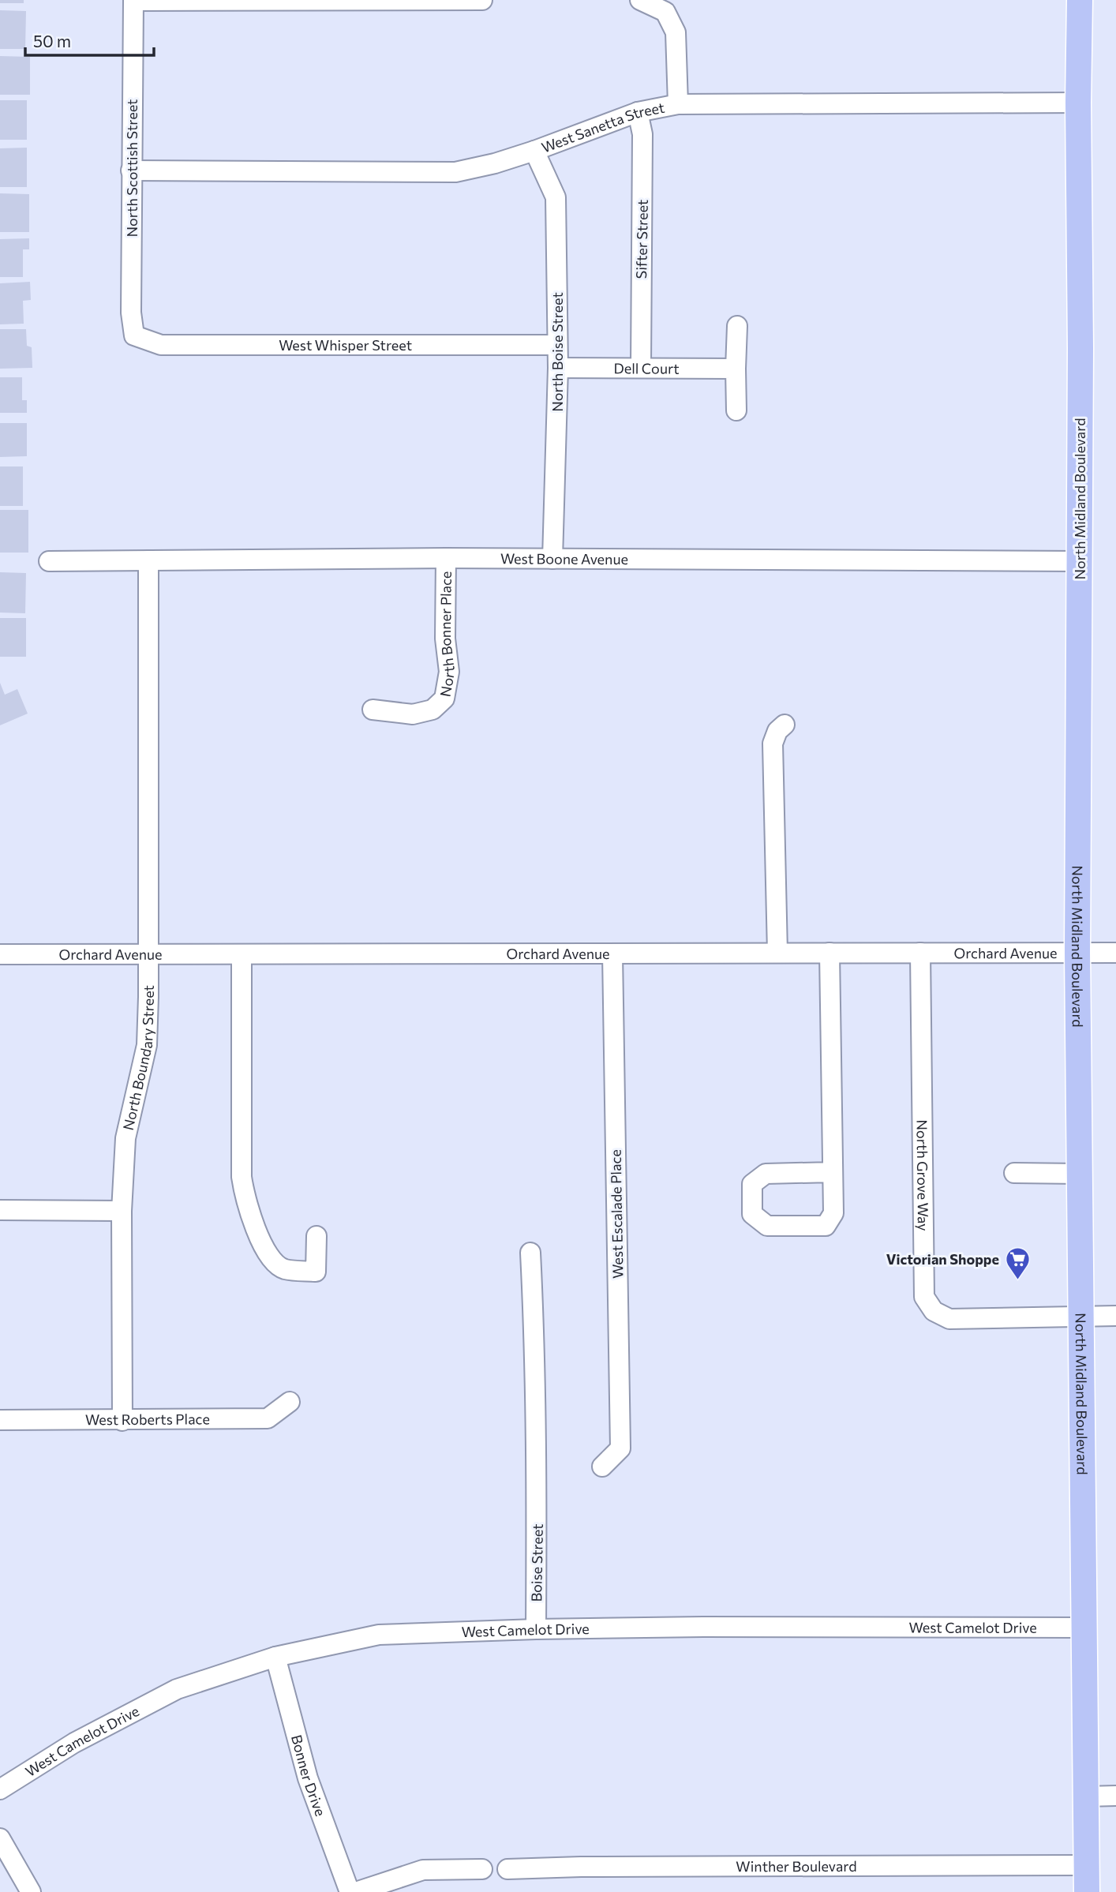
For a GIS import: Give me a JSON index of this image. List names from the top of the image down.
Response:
{
  "streets": {
    "main road": ["North Midland Boulevard"],
    "street": [
      "West Sanetta Street",
      "North Scottish Street",
      "Sifter Street",
      "West Whisper Street",
      "North Boise Street",
      "Dell Court",
      "West Boone Avenue",
      "North Bonner Place",
      "Orchard Avenue",
      "North Boundary Street",
      "North Grove Way",
      "West Escalade Place",
      "West Roberts Place",
      "Boise Street",
      "West Camelot Drive",
      "Bonner Drive",
      "Winther Boulevard"
    ]
  },
  "crossings": [
    ["West Sanetta Street", "North Scottish Street"],
    ["West Sanetta Street", "Sifter Street"],
    ["West Sanetta Street", "North Boise Street"],
    ["West Sanetta Street", "North Midland Boulevard"],
    ["North Scottish Street", "West Whisper Street"],
    ["Sifter Street", "Dell Court"],
    ["West Whisper Street", "North Boise Street"],
    ["North Boise Street", "Dell Court"],
    ["North Boise Street", "West Boone Avenue"],
    ["North Midland Boulevard", "West Boone Avenue"],
    ["North Midland Boulevard", "Orchard Avenue"],
    ["North Midland Boulevard", "North Grove Way"],
    ["North Midland Boulevard", "West Camelot Drive"],
    ["North Midland Boulevard", "Winther Boulevard"],
    ["West Boone Avenue", "North Bonner Place"],
    ["West Boone Avenue", "North Boundary Street"],
    ["Orchard Avenue", "North Boundary Street"],
    ["Orchard Avenue", "North Grove Way"],
    ["Orchard Avenue", "West Escalade Place"],
    ["North Boundary Street", "West Roberts Place"],
    ["Boise Street", "West Camelot Drive"],
    ["West Camelot Drive", "Bonner Drive"]
  ],
  "places": {
    "supermarket": ["Victorian Shoppe"]
  },
  "scale_bar": "50 m"
}
